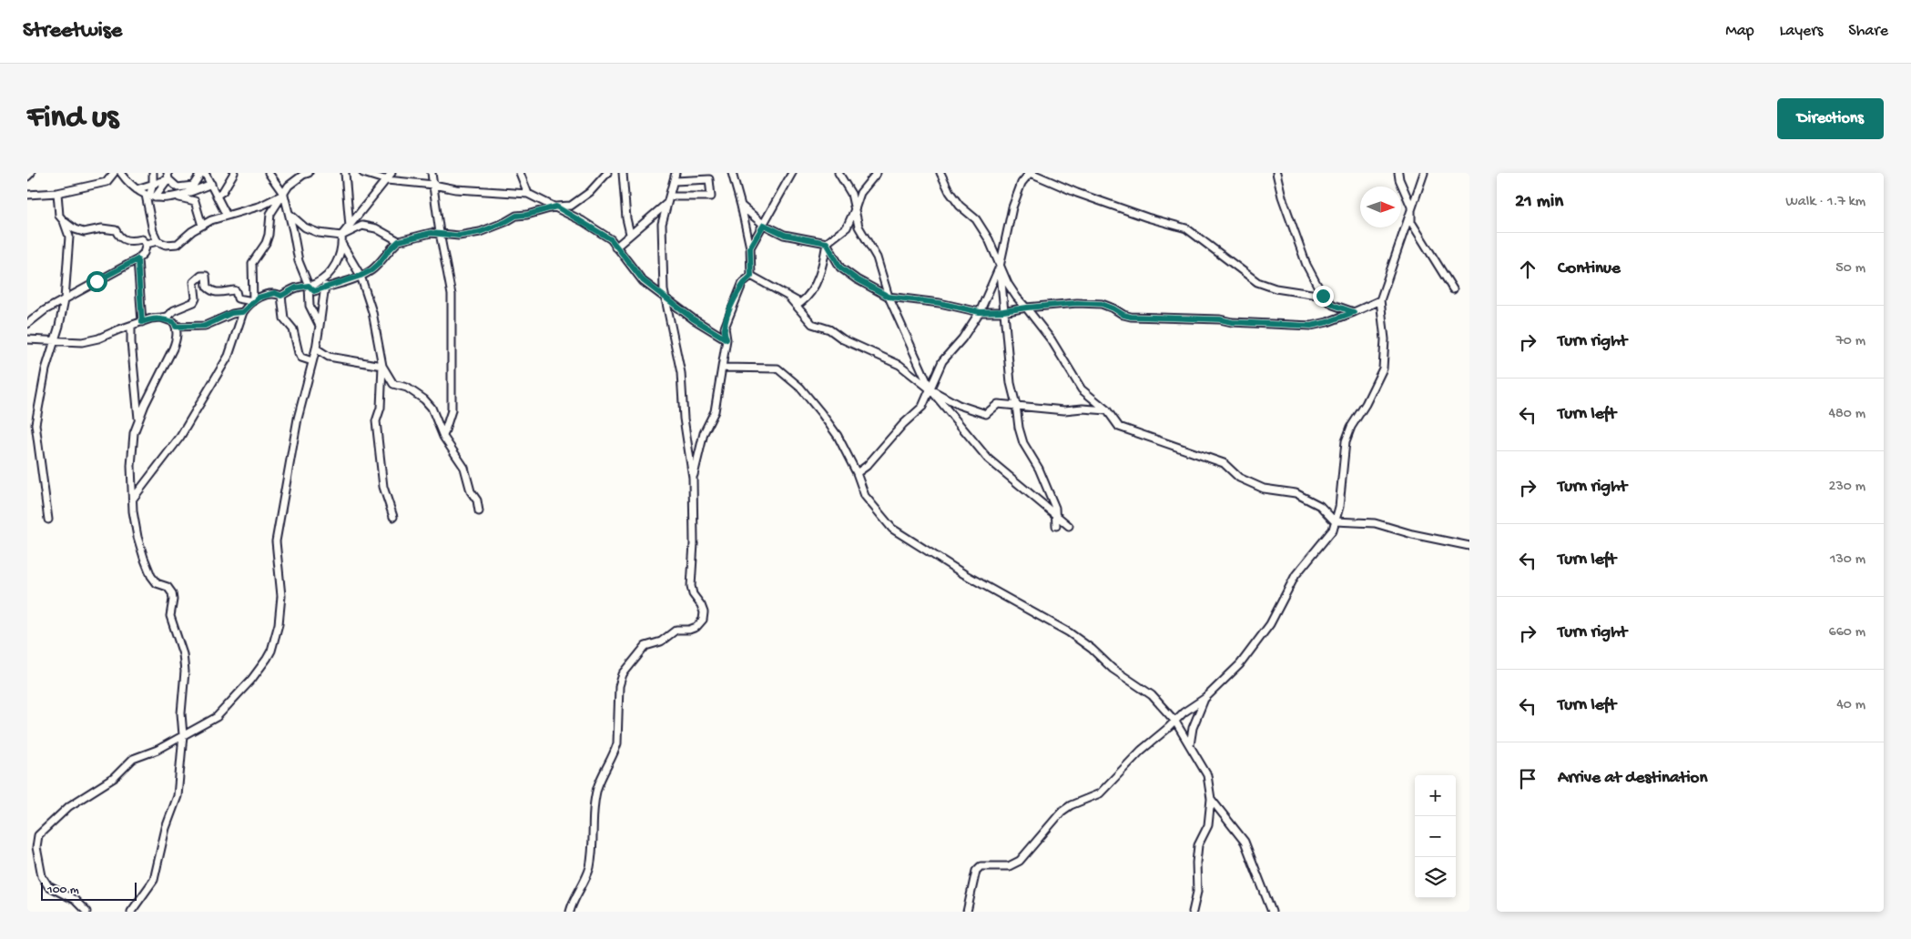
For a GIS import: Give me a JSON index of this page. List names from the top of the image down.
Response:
{
  "scale_bar": "100 m",
  "north": "right",
  "page": {
    "header": "Streetwise",
    "nav": ["Map", "Layers", "Share"],
    "buttons": "Directions",
    "title": "Find us",
    "heading": ["21 min", "Walk · 1.7 km"],
    "list": [
      ["Continue", "50 m"],
      ["Turn right", "70 m"],
      ["Turn left", "480 m"],
      ["Turn right", "230 m"],
      ["Turn left", "130 m"],
      ["Turn right", "660 m"],
      ["Turn left", "40 m"],
      "Arrive at destination"
    ],
    "map_buttons": ["+", "−"],
    "scale": "100 m"
  }
}
